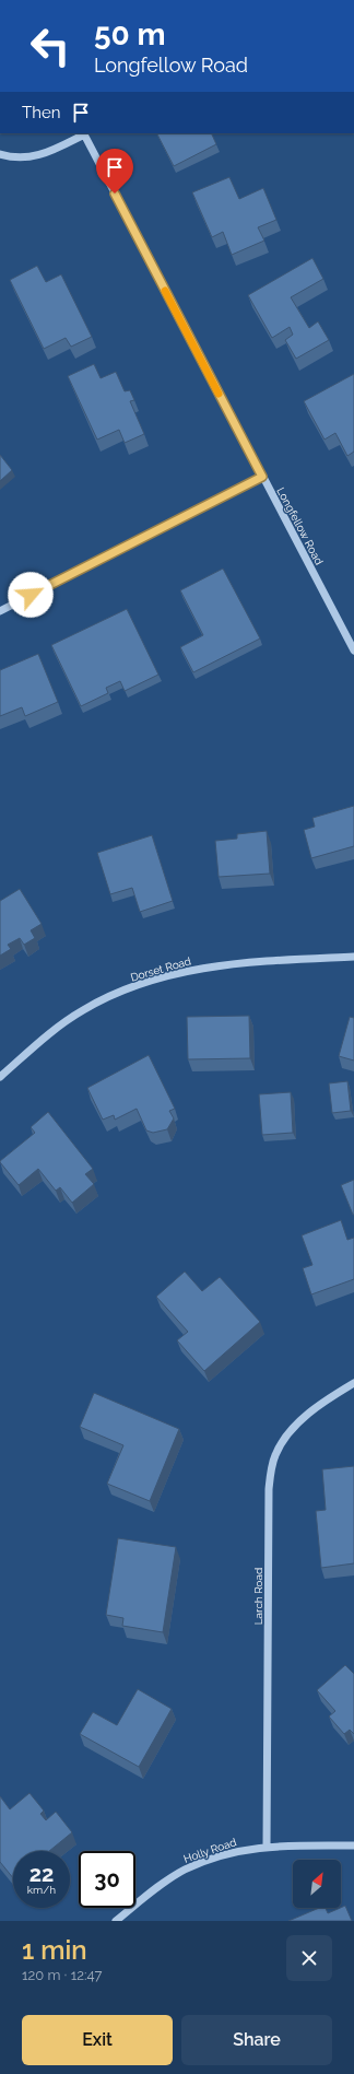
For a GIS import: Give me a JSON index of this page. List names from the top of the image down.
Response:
{
  "streets": {
    "street": [
      "Longfellow Road",
      "Dorset Road",
      "Larch Road",
      "Holly Road"
    ]
  },
  "crossings": [
    ["Larch Road", "Holly Road"]
  ],
  "north": "top right",
  "page": {
    "turn": ["50 m", "Longfellow Road"],
    "then": "Then",
    "speed": "22 km/h",
    "limit": "30",
    "heading": ["1 min", "120 m · 12:47"],
    "buttons": ["Exit", "Share"]
  }
}
